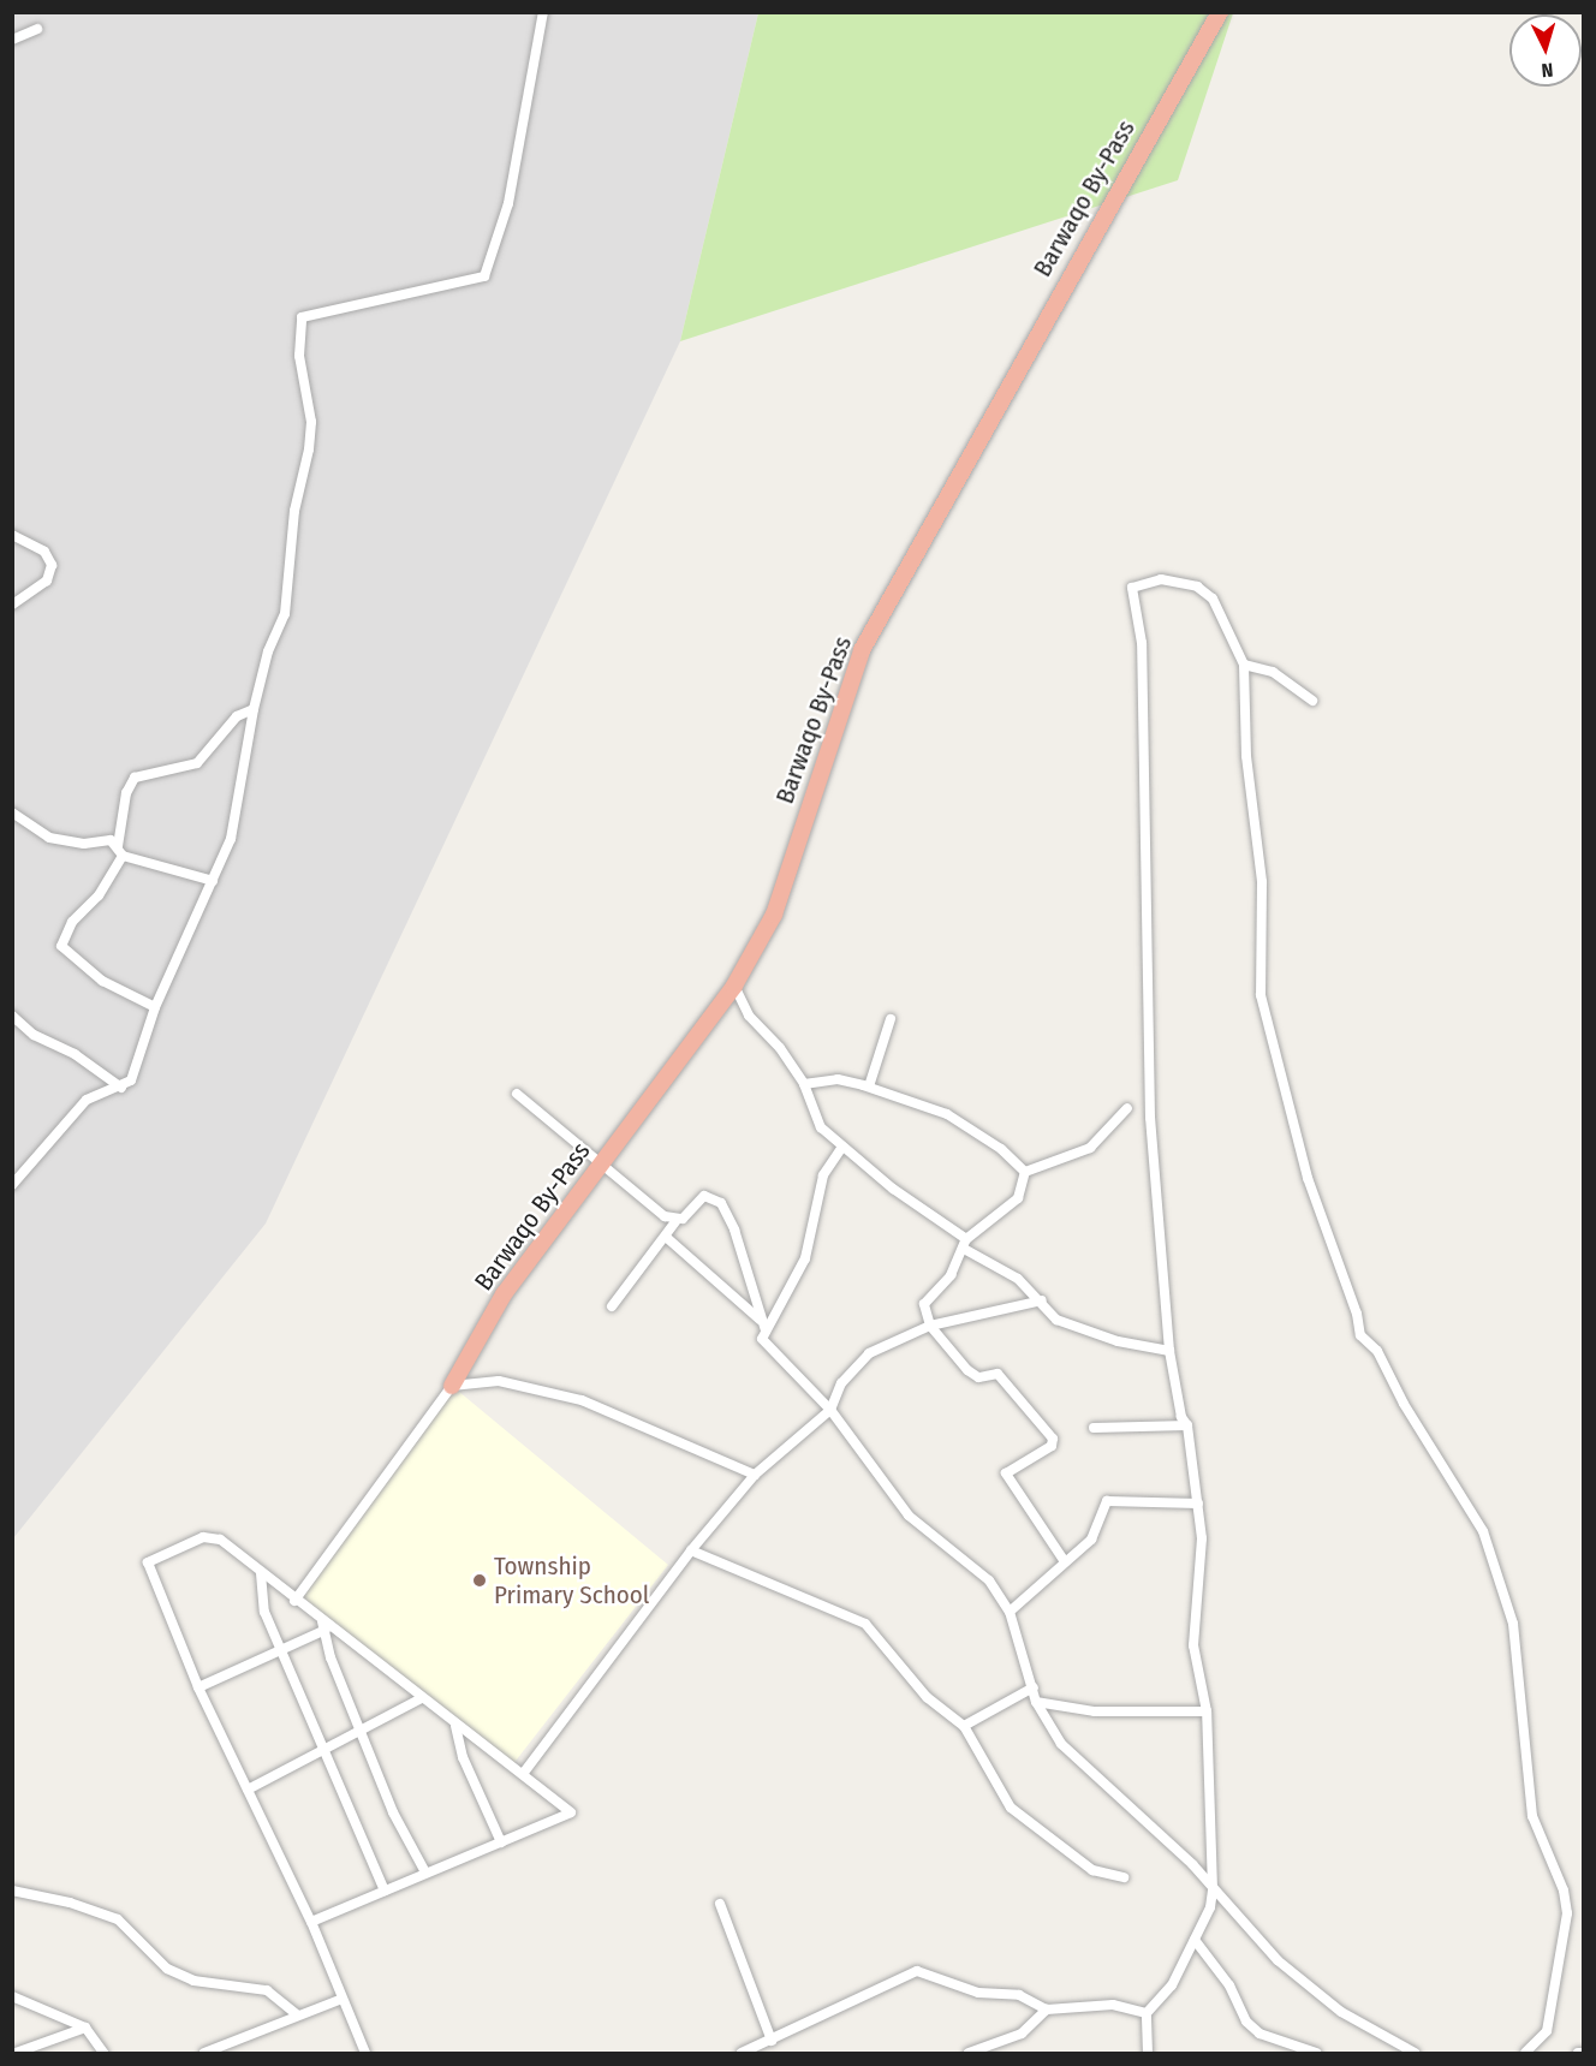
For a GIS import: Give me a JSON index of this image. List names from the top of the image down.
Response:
{
  "streets": {
    "highway": ["Barwaqo By-Pass"]
  },
  "places": ["Township Primary School"],
  "north": "bottom"
}
